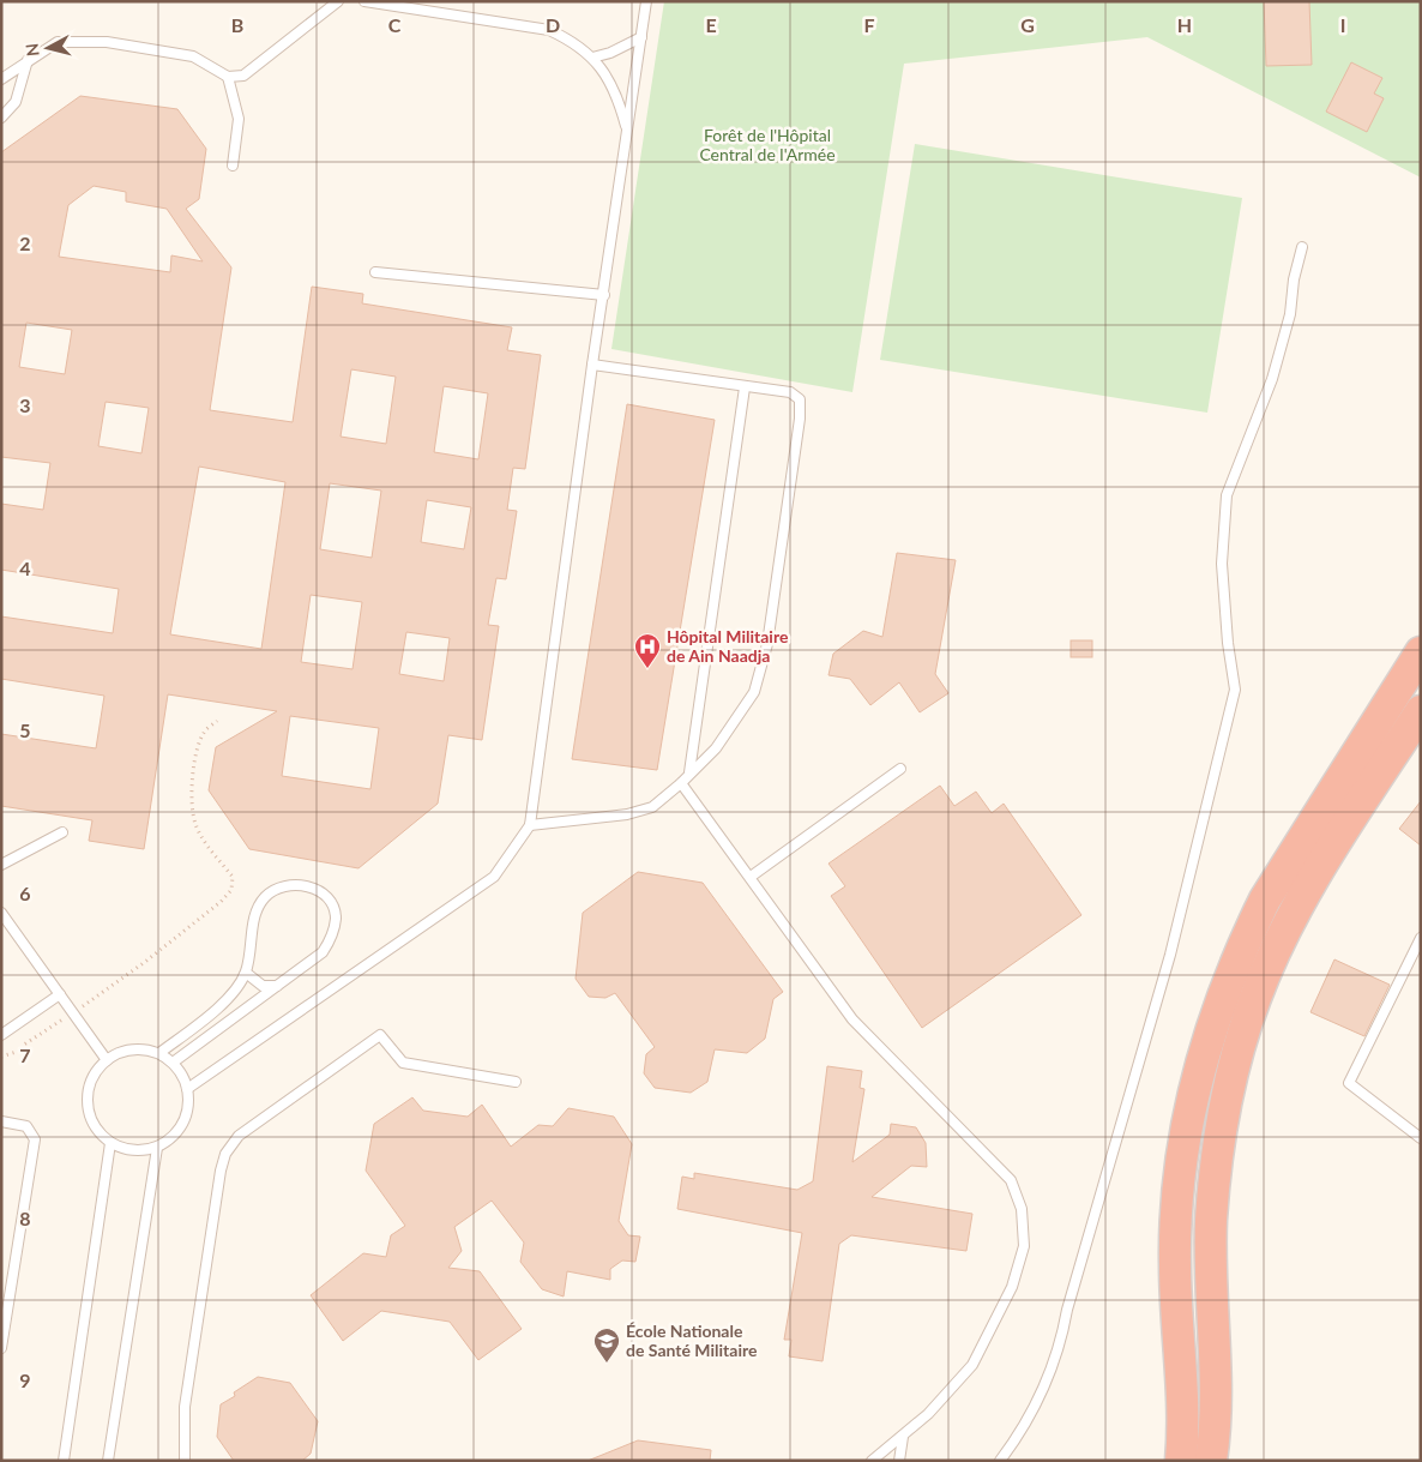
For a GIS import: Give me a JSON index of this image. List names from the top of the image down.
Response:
{
  "parks": ["Forêt de l'Hôpital Central de l'Armée"],
  "places": {
    "hospital": ["Hôpital Militaire de Ain Naadja"],
    "school or university": ["École Nationale de Santé Militaire"]
  },
  "north": "left",
  "grid": {
    "columns": [
      "B",
      "C",
      "D",
      "E",
      "F",
      "G",
      "H",
      "I"
    ],
    "rows": [
      "2",
      "3",
      "4",
      "5",
      "6",
      "7",
      "8",
      "9"
    ]
  }
}
